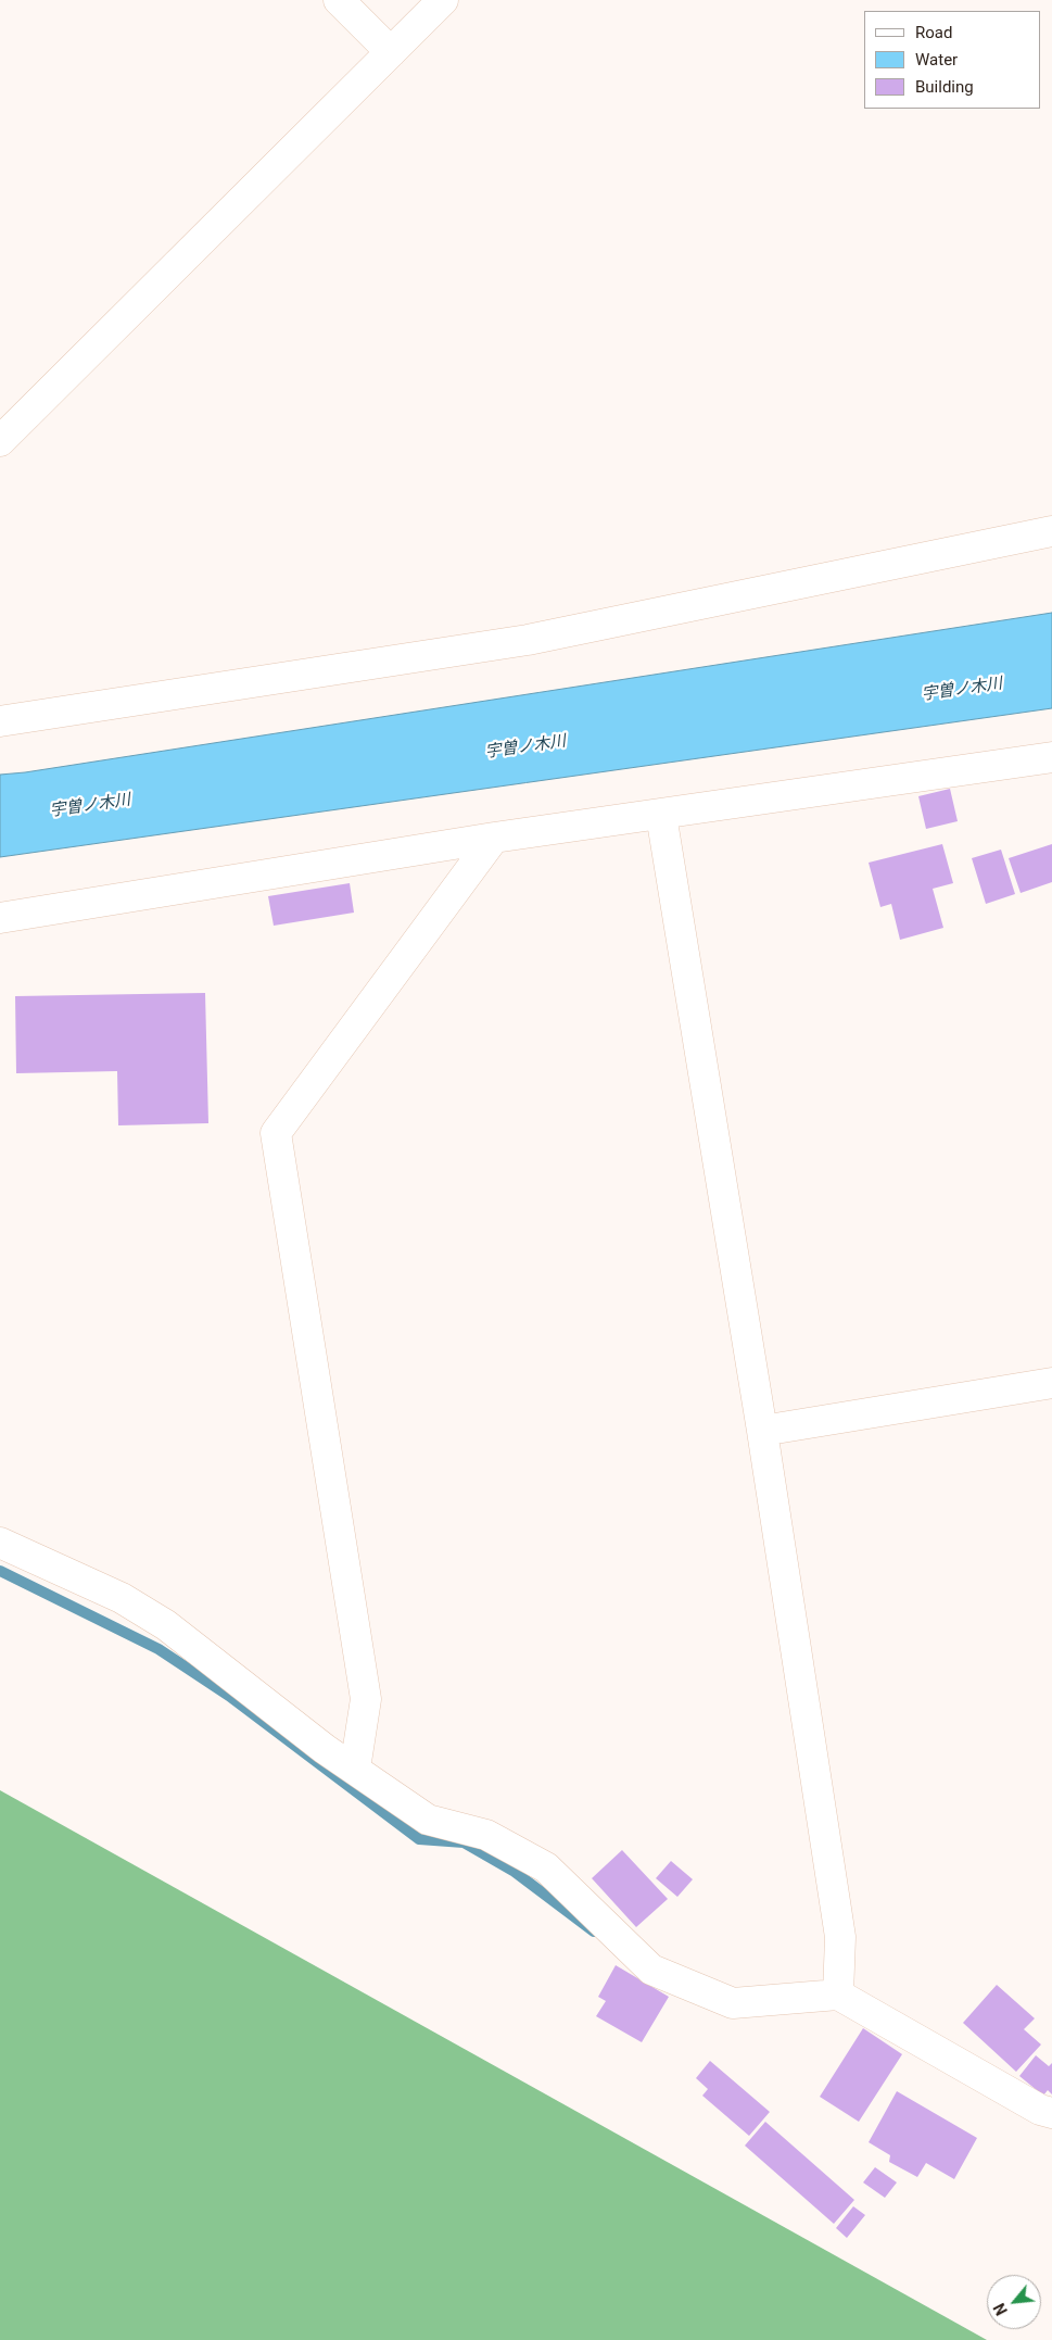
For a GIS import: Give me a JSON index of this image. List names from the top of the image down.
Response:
{
  "water": ["宇曽ノ木川"],
  "legend": ["Road", "Water", "Building"],
  "north": "bottom left"
}
